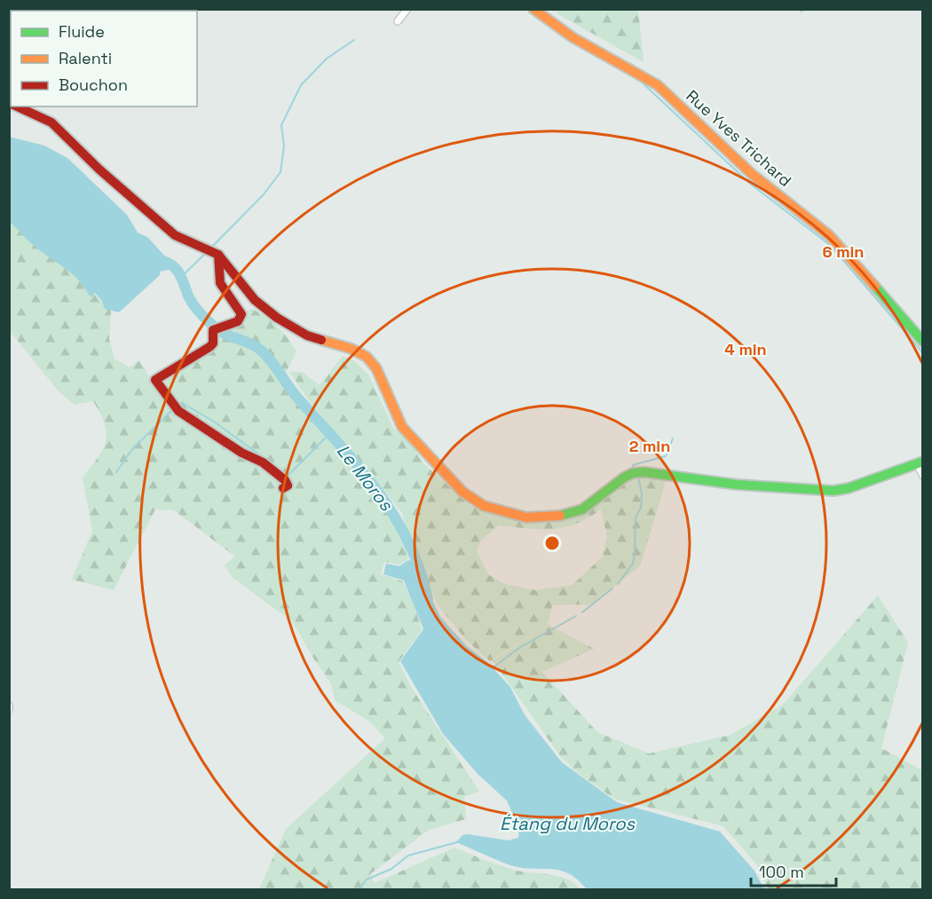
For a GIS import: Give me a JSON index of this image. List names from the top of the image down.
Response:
{
  "streets": {
    "street": ["Rue Yves Trichard"]
  },
  "water": ["Le Moros", "Étang du Moros"],
  "legend": ["Fluide", "Ralenti", "Bouchon"],
  "scale_bar": "100 m",
  "rings": ["6 min", "4 min", "2 min"]
}
